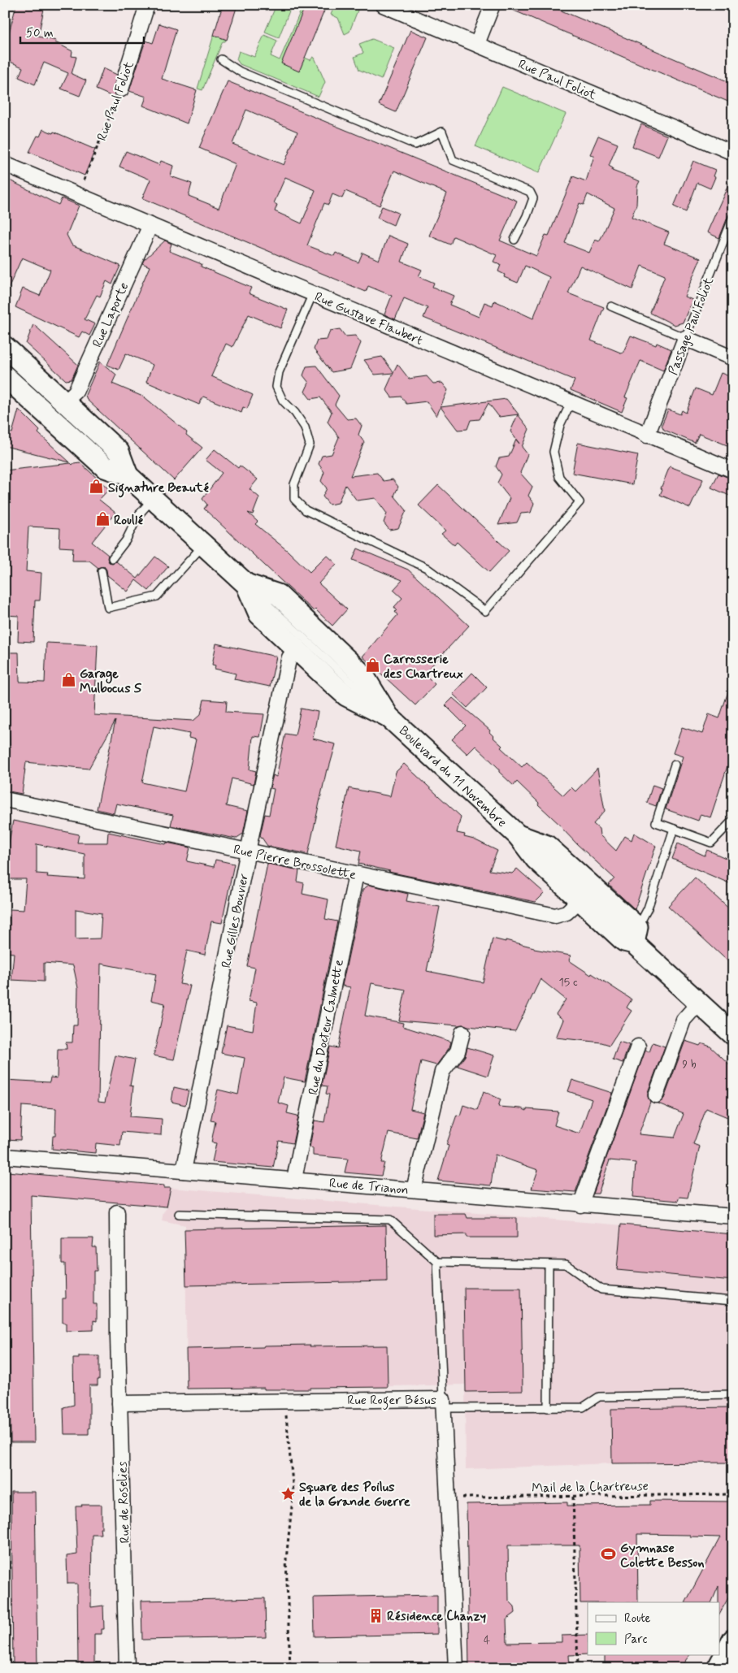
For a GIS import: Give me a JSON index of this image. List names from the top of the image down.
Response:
{
  "streets": {
    "main road": ["Boulevard du 11 Novembre"],
    "street": [
      "Rue Paul Foliot",
      "Rue Laporte",
      "Rue Gustave Flaubert",
      "Passage Paul Foliot",
      "Rue Pierre Brossolette",
      "Rue Gilles Bouvier",
      "Rue du Docteur Calmette",
      "Rue de Trianon",
      "Rue Roger Bésus",
      "Rue de Roselies"
    ],
    "path": ["Mail de la Chartreuse"]
  },
  "crossings": [
    ["Rue Paul Foliot", "Rue Gustave Flaubert"],
    ["Rue Laporte", "Rue Gustave Flaubert"],
    ["Rue Laporte", "Boulevard du 11 Novembre"],
    ["Rue Gustave Flaubert", "Passage Paul Foliot"],
    ["Boulevard du 11 Novembre", "Rue Pierre Brossolette"],
    ["Boulevard du 11 Novembre", "Rue Gilles Bouvier"],
    ["Rue Pierre Brossolette", "Rue Gilles Bouvier"],
    ["Rue Pierre Brossolette", "Rue du Docteur Calmette"],
    ["Rue Gilles Bouvier", "Rue de Trianon"],
    ["Rue du Docteur Calmette", "Rue de Trianon"],
    ["Rue Roger Bésus", "Mail de la Chartreuse"],
    ["Rue Roger Bésus", "Rue de Roselies"]
  ],
  "places": {
    "shop": [
      "Signature Beauté",
      "Roullé",
      "Carrosserie des Chartreux",
      "Garage Mulbocus S"
    ],
    "place": ["Square des Poilus de la Grande Guerre"],
    "sports": ["Gymnase Colette Besson"],
    "building": ["Résidence Chanzy"]
  },
  "house_numbers": ["15 c", "9 b", "4"],
  "legend": ["Route", "Parc"],
  "scale_bar": "50 m"
}
